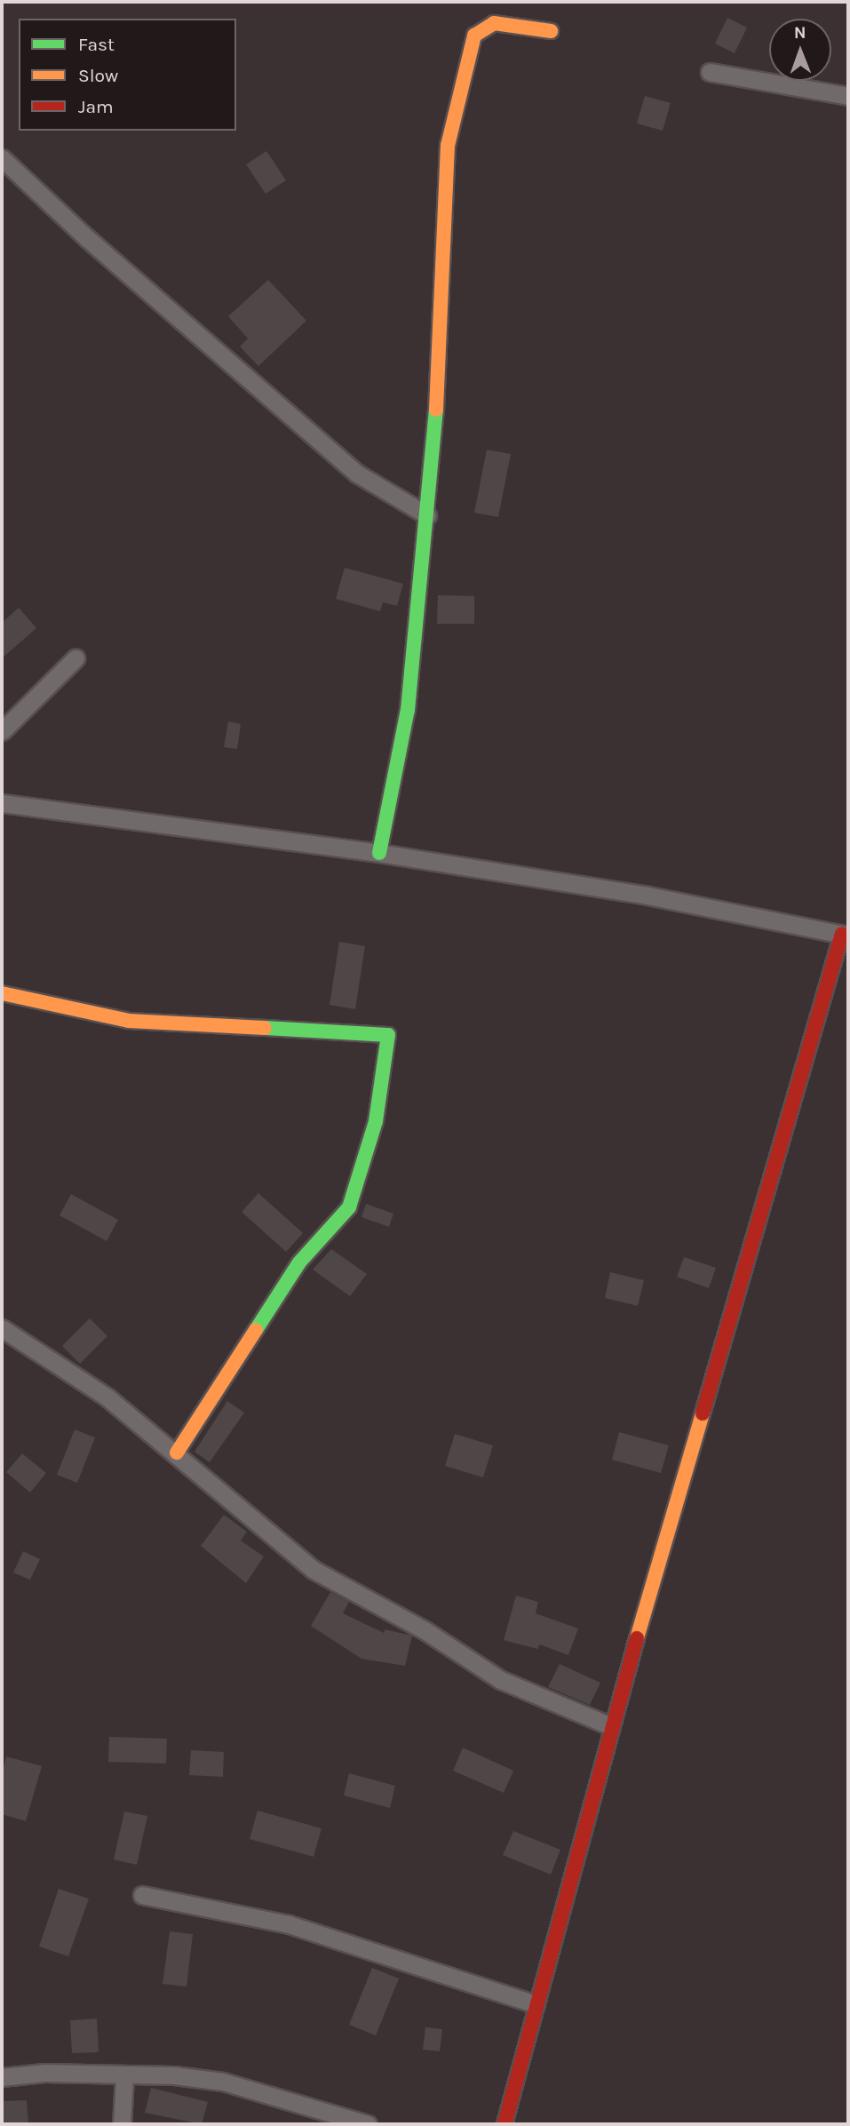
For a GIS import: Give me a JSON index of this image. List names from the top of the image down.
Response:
{
  "legend": ["Fast", "Slow", "Jam"],
  "north": "top"
}
